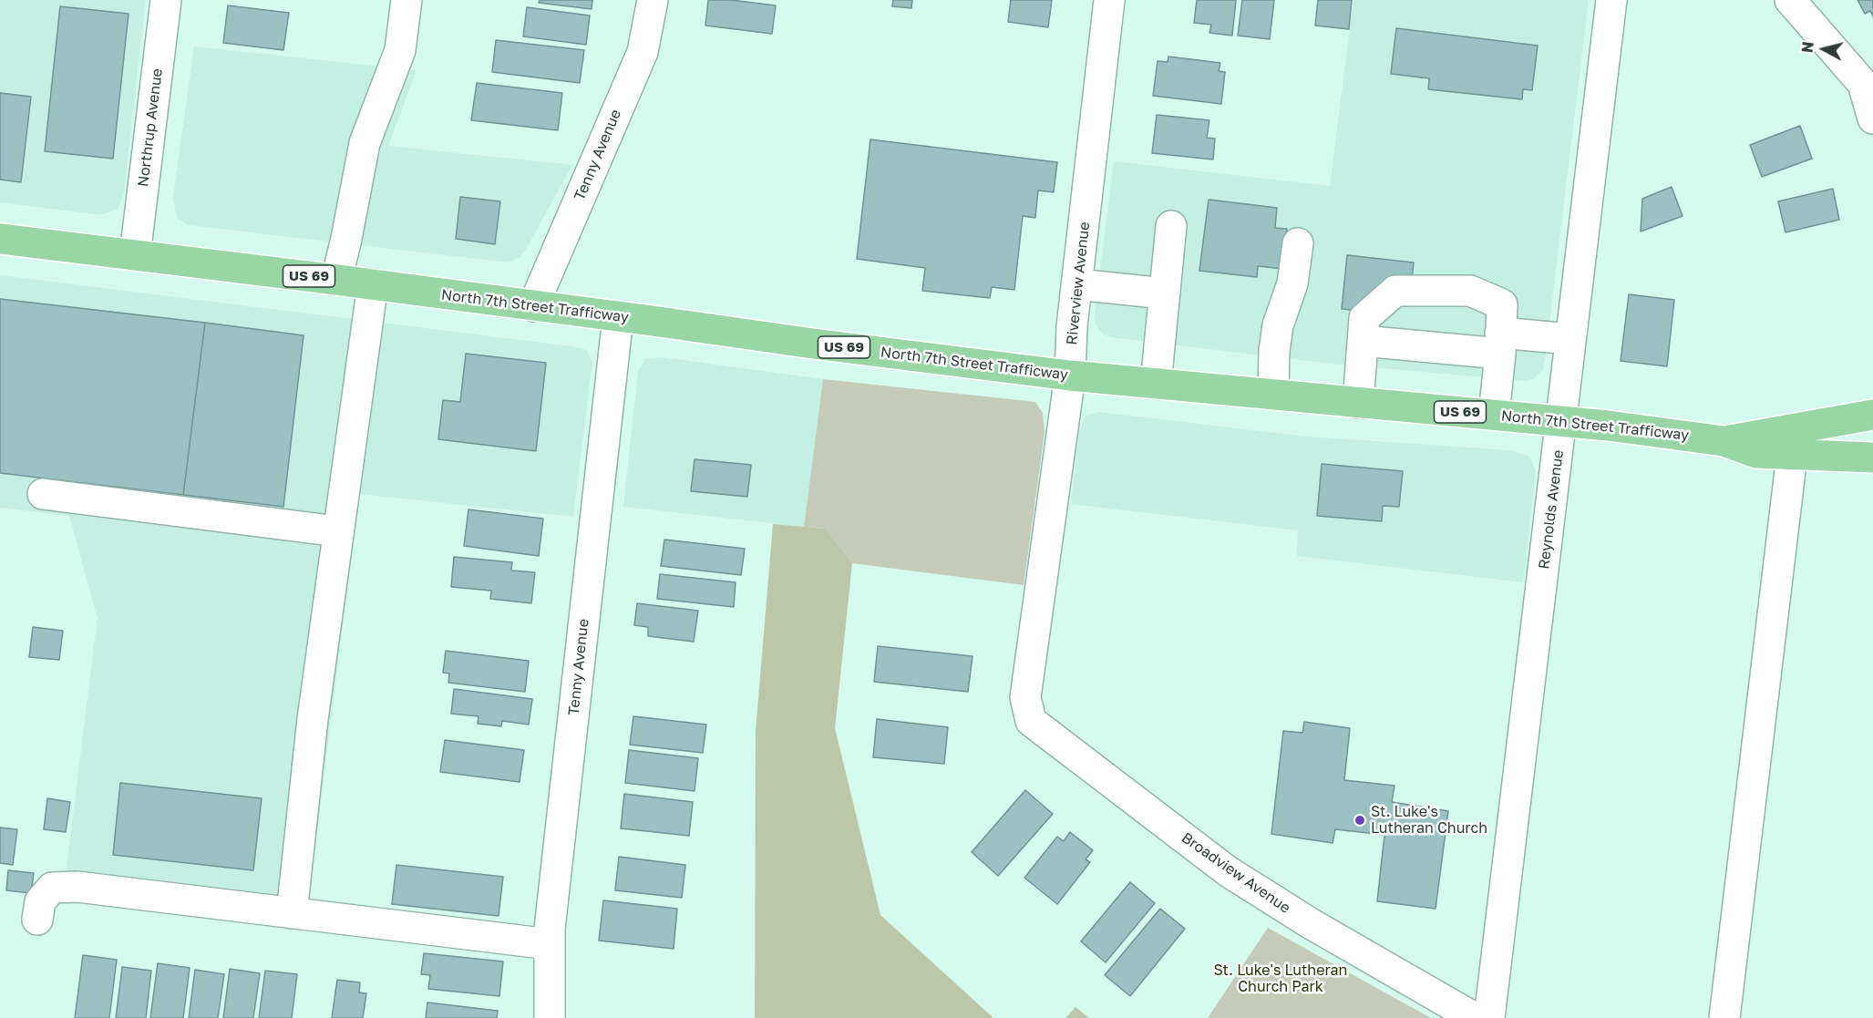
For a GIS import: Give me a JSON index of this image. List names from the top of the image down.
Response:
{
  "streets": {
    "main road": ["US 69", "North 7th Street Trafficway"],
    "street": [
      "Northrup Avenue",
      "Tenny Avenue",
      "Riverview Avenue",
      "Reynolds Avenue",
      "Broadview Avenue"
    ]
  },
  "crossings": [
    ["Northrup Avenue", "North 7th Street Trafficway"],
    ["Tenny Avenue", "North 7th Street Trafficway"],
    ["Riverview Avenue", "North 7th Street Trafficway"],
    ["Riverview Avenue", "Broadview Avenue"],
    ["North 7th Street Trafficway", "Reynolds Avenue"]
  ],
  "parks": ["St. Luke's Lutheran Church Park"],
  "places": ["St. Luke's Lutheran Church"],
  "north": "left"
}
